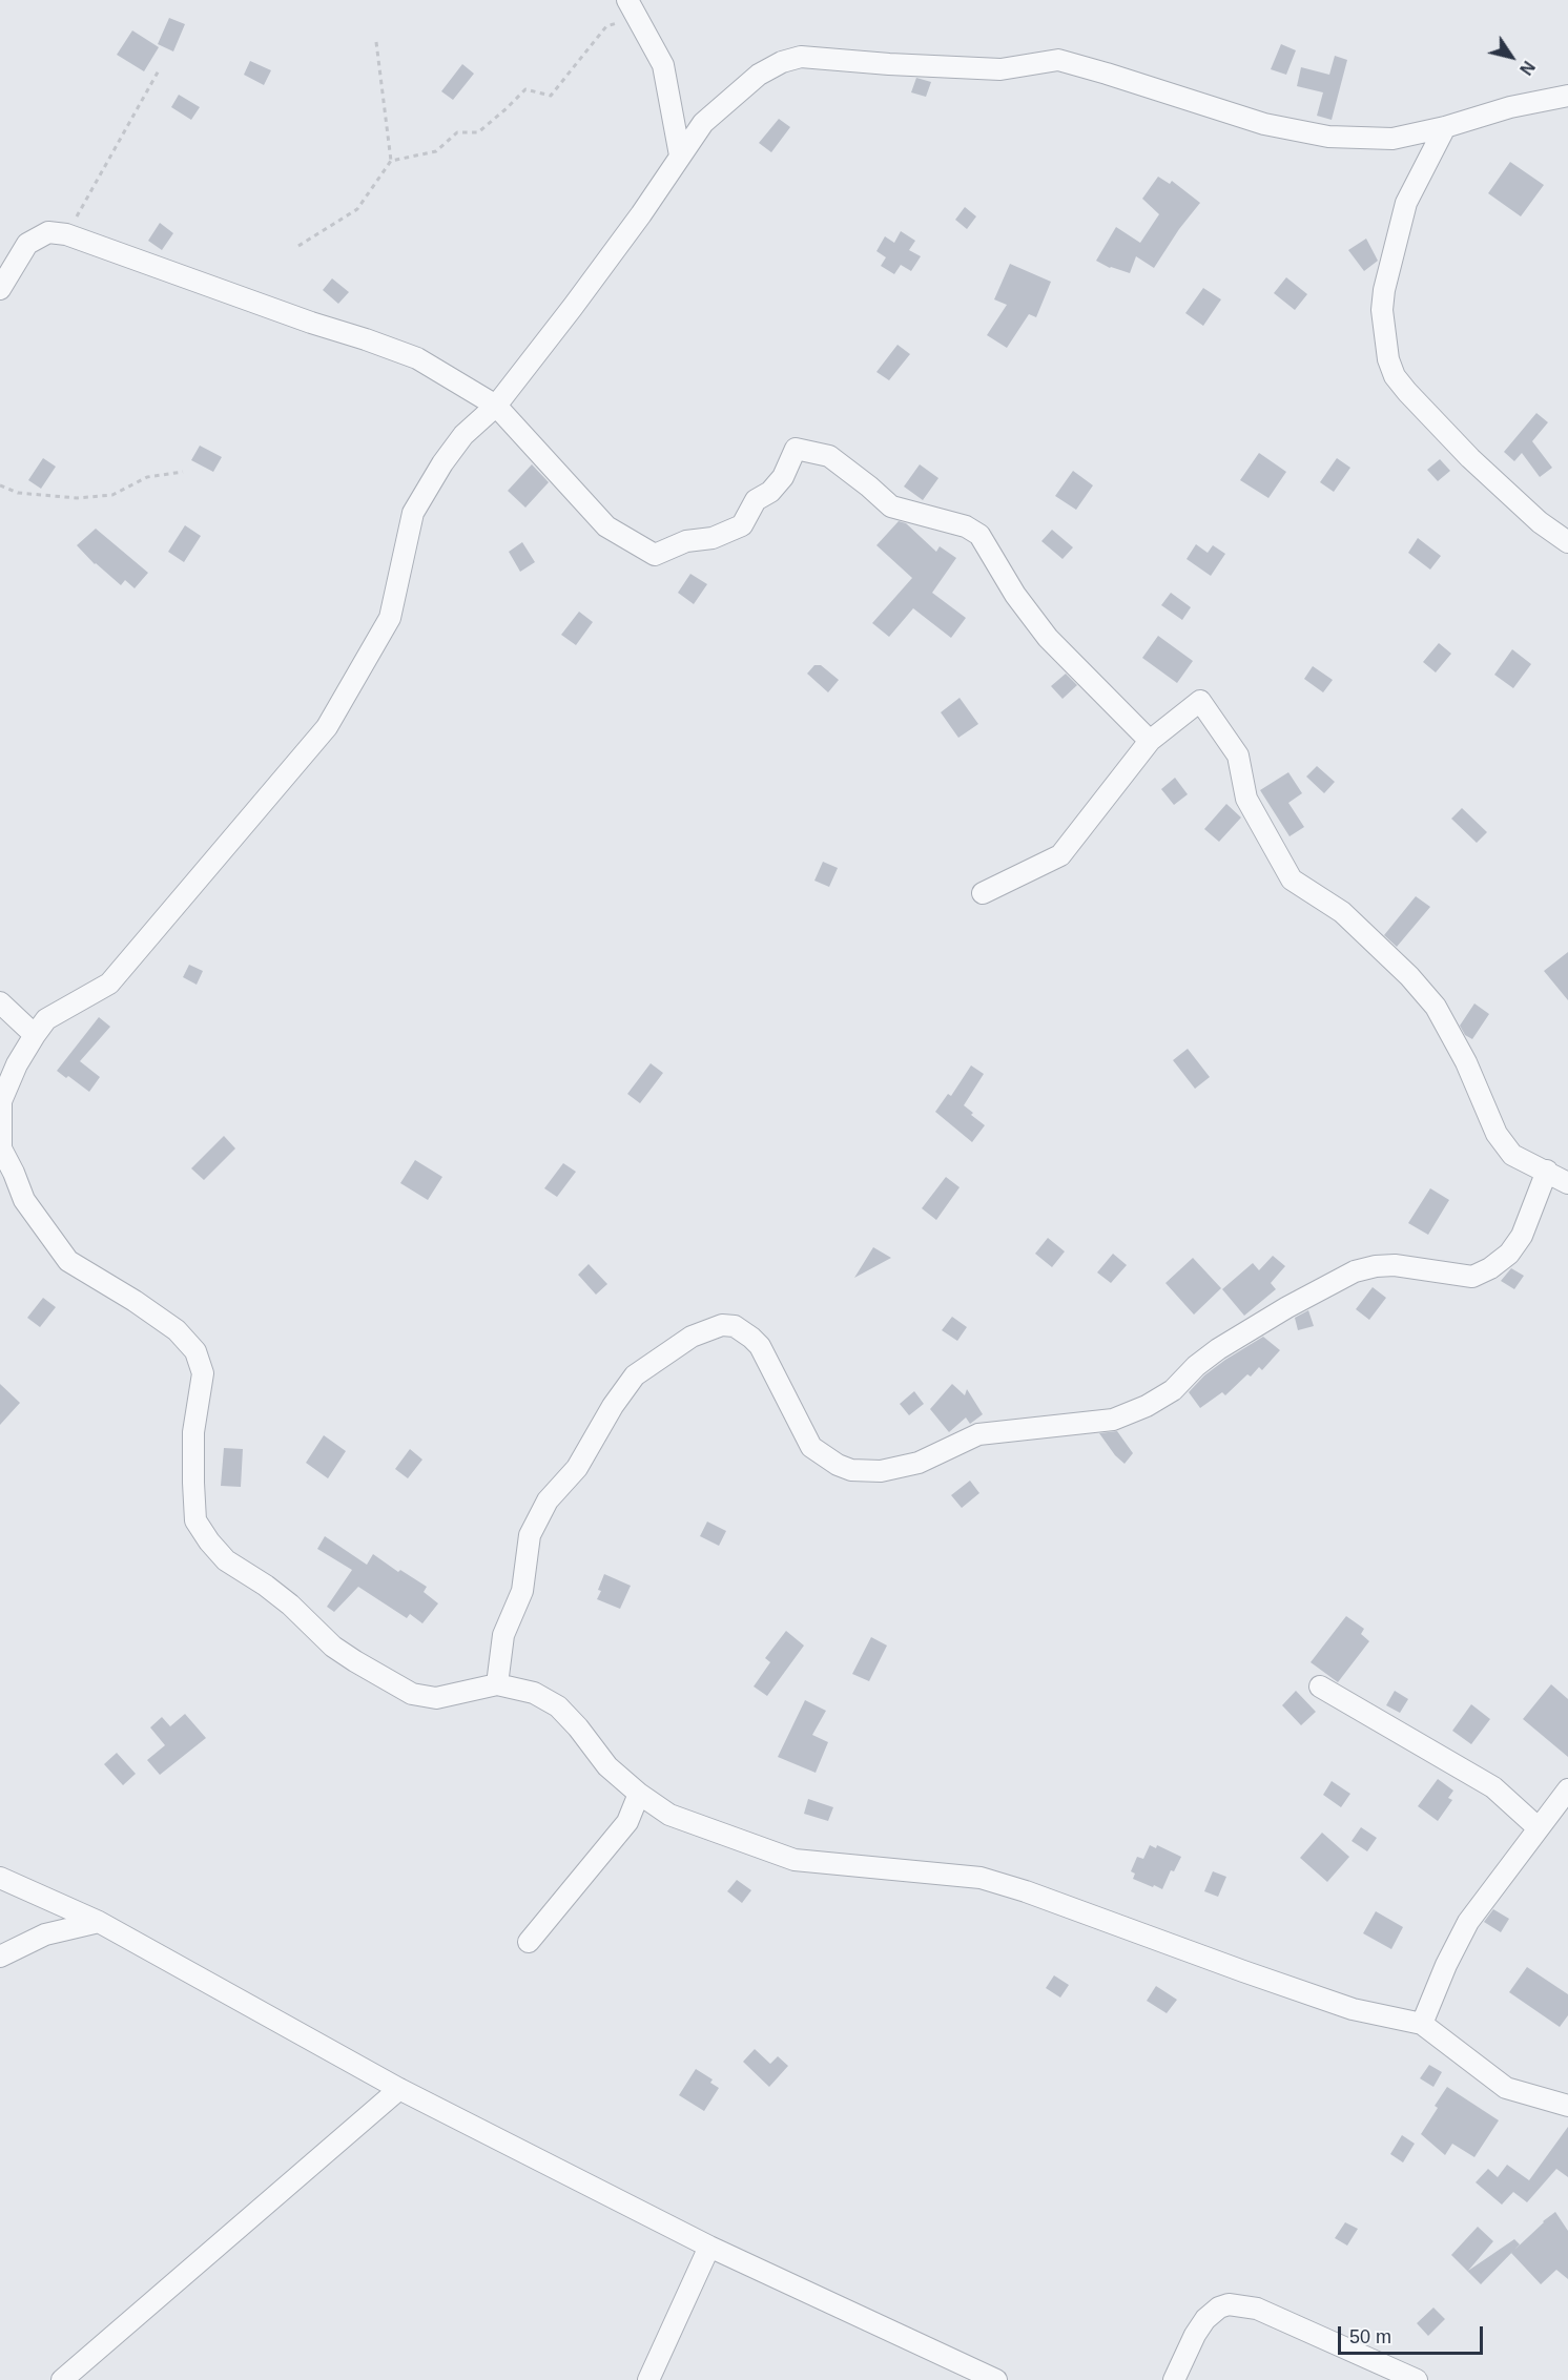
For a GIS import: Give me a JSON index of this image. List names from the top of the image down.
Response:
{
  "scale_bar": "50 m",
  "north": "bottom right"
}
